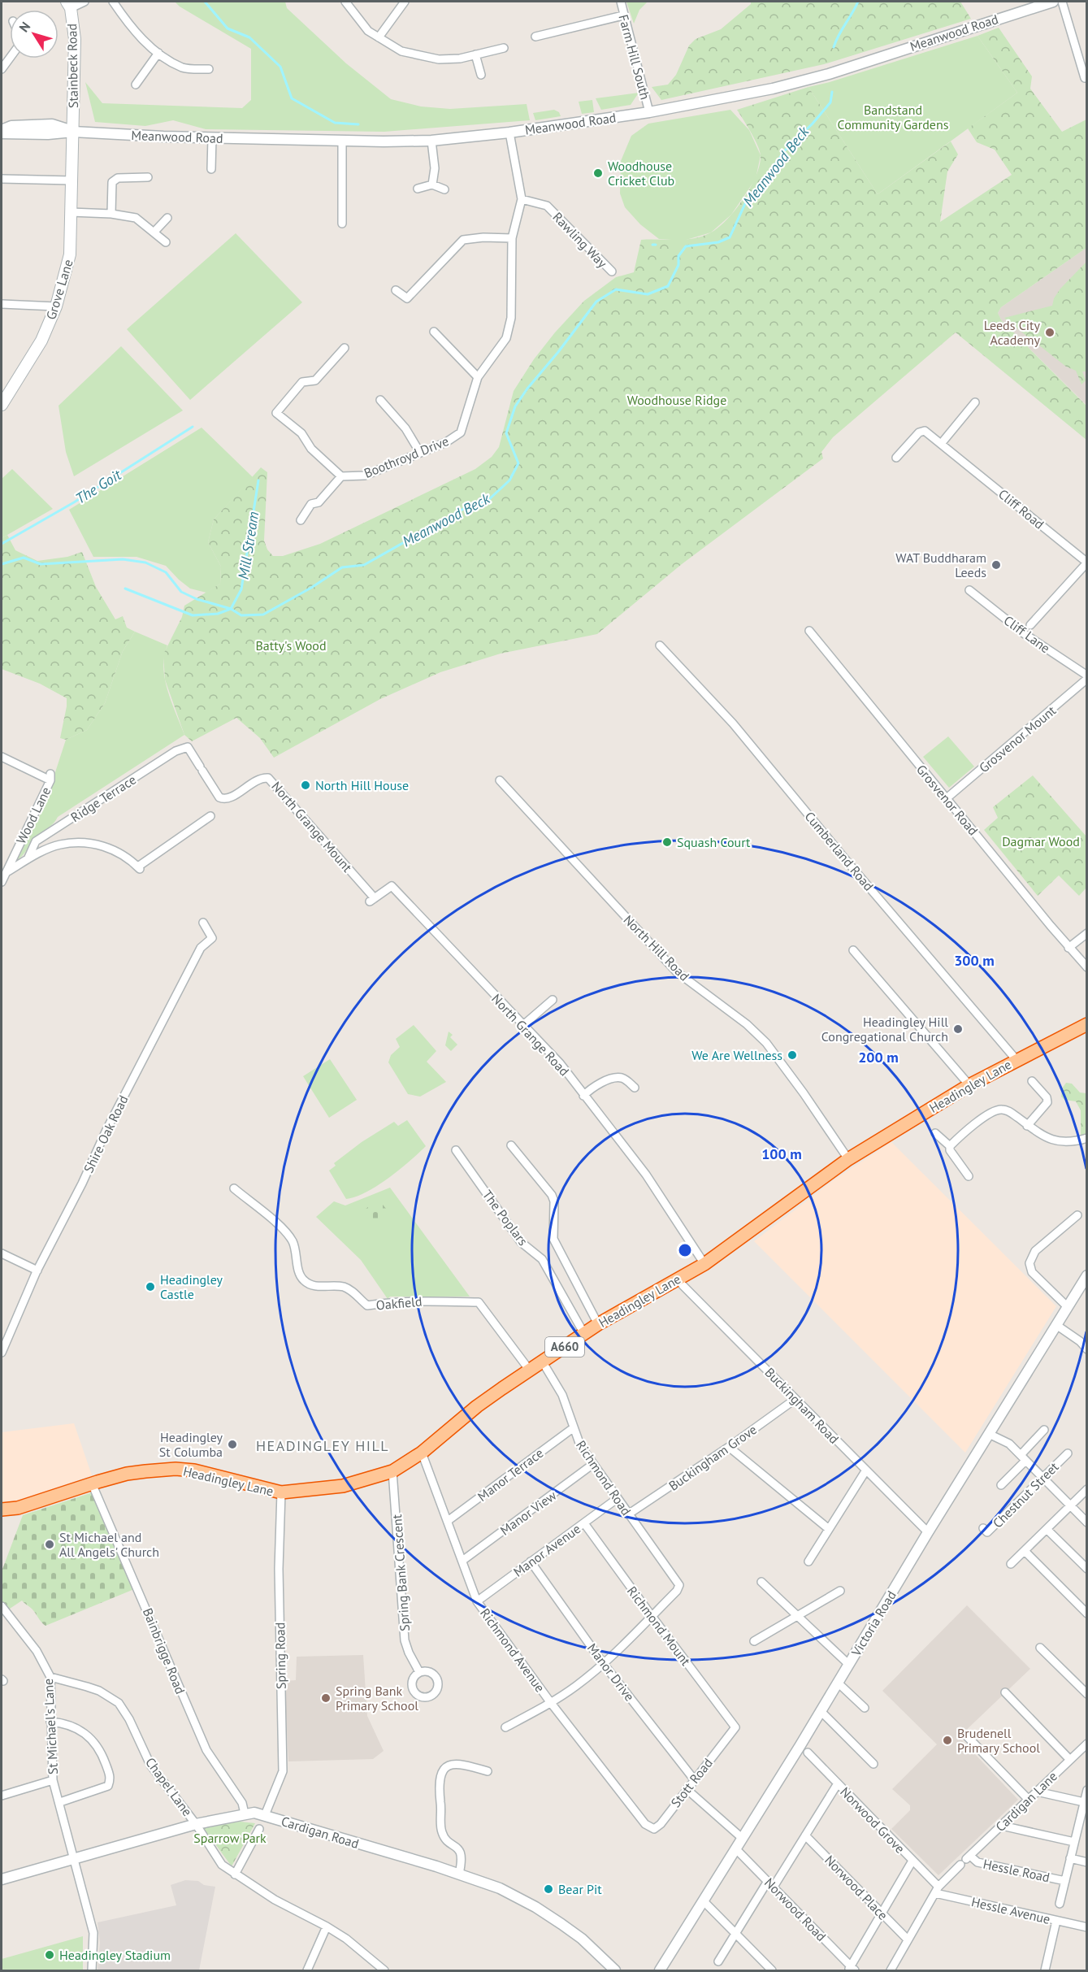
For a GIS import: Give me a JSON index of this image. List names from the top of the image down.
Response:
{
  "streets": {
    "highway": ["Headingley Lane", "A660"],
    "main road": ["Stainbeck Road", "Grove Lane"],
    "street": [
      "Meanwood Road",
      "Farm Hill South",
      "Rawling Way",
      "Boothroyd Drive",
      "Cliff Road",
      "Cliff Lane",
      "Grosvenor Mount",
      "Ridge Terrace",
      "Grosvenor Road",
      "Wood Lane",
      "North Grange Mount",
      "Cumberland Road",
      "North Hill Road",
      "North Grange Road",
      "Shire Oak Road",
      "The Poplars",
      "Oakfield",
      "Buckingham Road",
      "Buckingham Grove",
      "Manor Terrace",
      "Richmond Road",
      "Chestnut Street",
      "Manor View",
      "Manor Avenue",
      "Spring Bank Crescent",
      "Victoria Road",
      "Richmond Mount",
      "Richmond Avenue",
      "Bainbrigge Road",
      "Spring Road",
      "Manor Drive",
      "St Michael's Lane",
      "Stott Road",
      "Chapel Lane",
      "Cardigan Lane",
      "Norwood Grove",
      "Cardigan Road",
      "Hessle Road",
      "Norwood Place",
      "Norwood Road",
      "Hessle Avenue"
    ]
  },
  "crossings": [
    ["Meanwood Road", "Farm Hill South"],
    ["Meanwood Road", "Stainbeck Road"],
    ["Meanwood Road", "Grove Lane"],
    ["Meanwood Road", "Boothroyd Drive"],
    ["Stainbeck Road", "Grove Lane"],
    ["Rawling Way", "Boothroyd Drive"],
    ["Grosvenor Mount", "Grosvenor Road"],
    ["Ridge Terrace", "North Grange Mount"],
    ["North Grange Mount", "North Grange Road"],
    ["Cumberland Road", "Headingley Lane"],
    ["North Hill Road", "Headingley Lane"],
    ["North Grange Road", "Headingley Lane"],
    ["Headingley Lane", "The Poplars"],
    ["Headingley Lane", "Oakfield"],
    ["Headingley Lane", "Buckingham Road"],
    ["Headingley Lane", "Richmond Road"],
    ["Headingley Lane", "Spring Bank Crescent"],
    ["Headingley Lane", "Richmond Avenue"],
    ["Headingley Lane", "Bainbrigge Road"],
    ["Headingley Lane", "Spring Road"],
    ["Buckingham Road", "Buckingham Grove"],
    ["Buckingham Road", "Victoria Road"],
    ["Buckingham Grove", "Richmond Road"],
    ["Manor Terrace", "Richmond Road"],
    ["Manor Terrace", "Richmond Avenue"],
    ["Richmond Road", "Manor View"],
    ["Richmond Road", "Manor Avenue"],
    ["Richmond Road", "Richmond Mount"],
    ["Manor View", "Richmond Avenue"],
    ["Manor Avenue", "Richmond Mount"],
    ["Manor Avenue", "Richmond Avenue"],
    ["Manor Avenue", "Manor Drive"],
    ["Victoria Road", "Norwood Road"],
    ["Richmond Mount", "Stott Road"],
    ["Richmond Avenue", "Stott Road"],
    ["Bainbrigge Road", "Cardigan Road"],
    ["Spring Road", "Cardigan Road"],
    ["Manor Drive", "Stott Road"],
    ["St Michael's Lane", "Chapel Lane"],
    ["St Michael's Lane", "Cardigan Road"],
    ["Chapel Lane", "Cardigan Road"],
    ["Cardigan Lane", "Norwood Grove"],
    ["Cardigan Lane", "Hessle Road"],
    ["Cardigan Lane", "Norwood Place"],
    ["Cardigan Lane", "Hessle Avenue"],
    ["Norwood Grove", "Hessle Avenue"]
  ],
  "districts": ["HEADINGLEY HILL"],
  "water": ["Meanwood Beck", "The Goit", "Mill Stream"],
  "parks": [
    "Bandstand Community Gardens",
    "Woodhouse Ridge",
    "Batty's Wood",
    "Dagmar Wood",
    "Sparrow Park"
  ],
  "places": [
    "Woodhouse Cricket Club",
    "Leeds City Academy",
    "WAT Buddharam Leeds",
    "North Hill House",
    "Squash Court",
    "Headingley Hill Congregational Church",
    "We Are Wellness",
    "Headingley Castle",
    "Headingley St Columba",
    "St Michael and All Angels' Church",
    "Spring Bank Primary School",
    "Brudenell Primary School",
    "Bear Pit",
    "Headingley Stadium"
  ],
  "north": "top left",
  "rings": ["300 m", "200 m", "100 m"]
}
